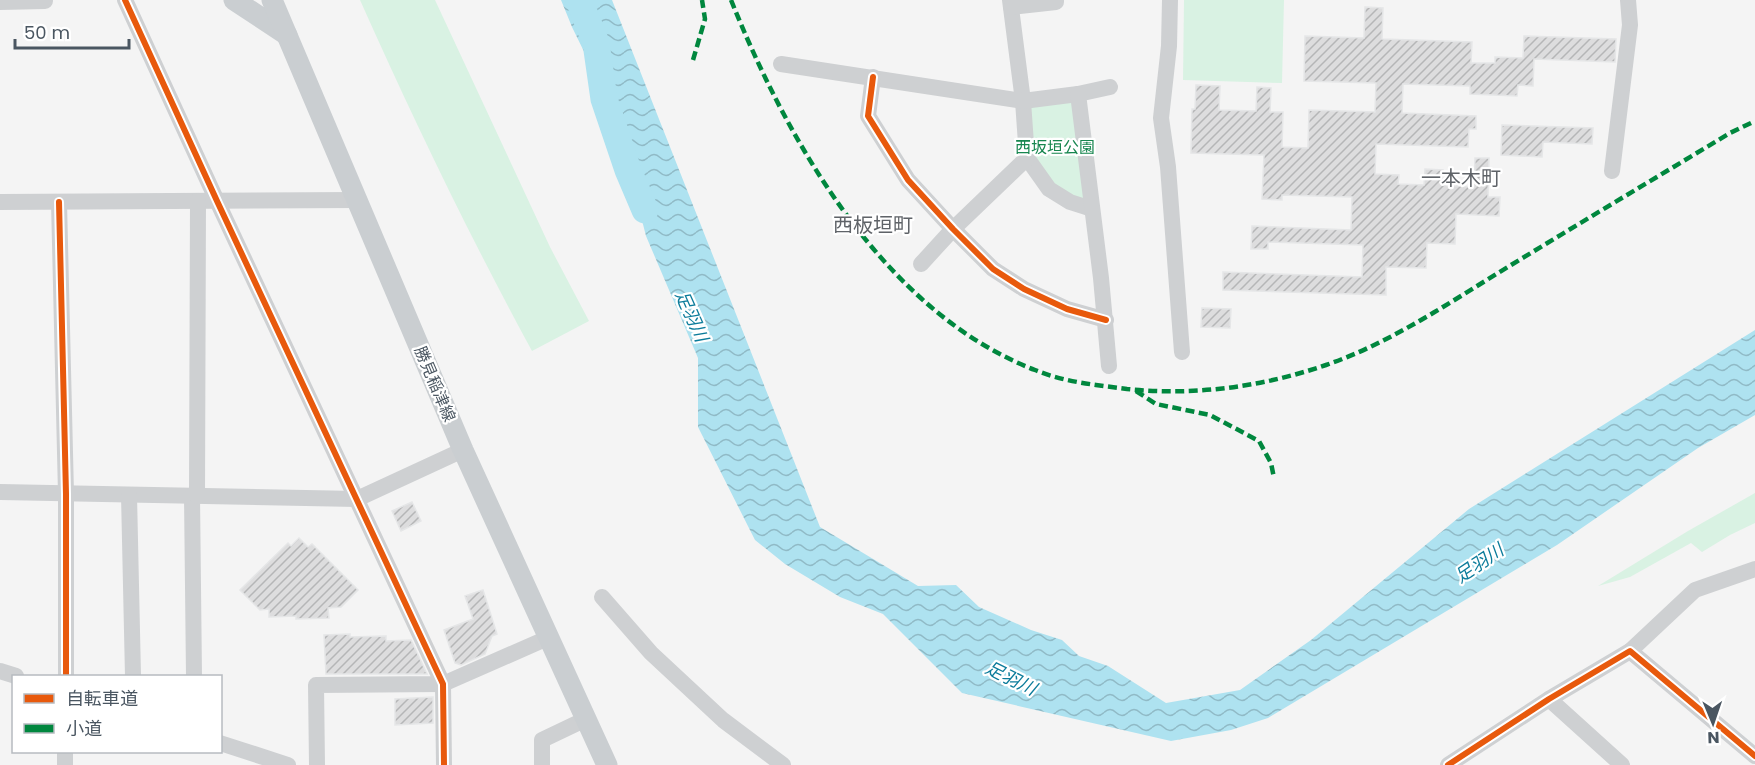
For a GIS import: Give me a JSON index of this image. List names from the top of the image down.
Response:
{
  "streets": {
    "main road": ["勝見稲津線"]
  },
  "districts": ["一本木町", "西板垣町"],
  "water": ["足羽川"],
  "parks": ["西坂垣公園"],
  "legend": ["自転車道", "小道"],
  "scale_bar": "50 m",
  "north": "bottom"
}
